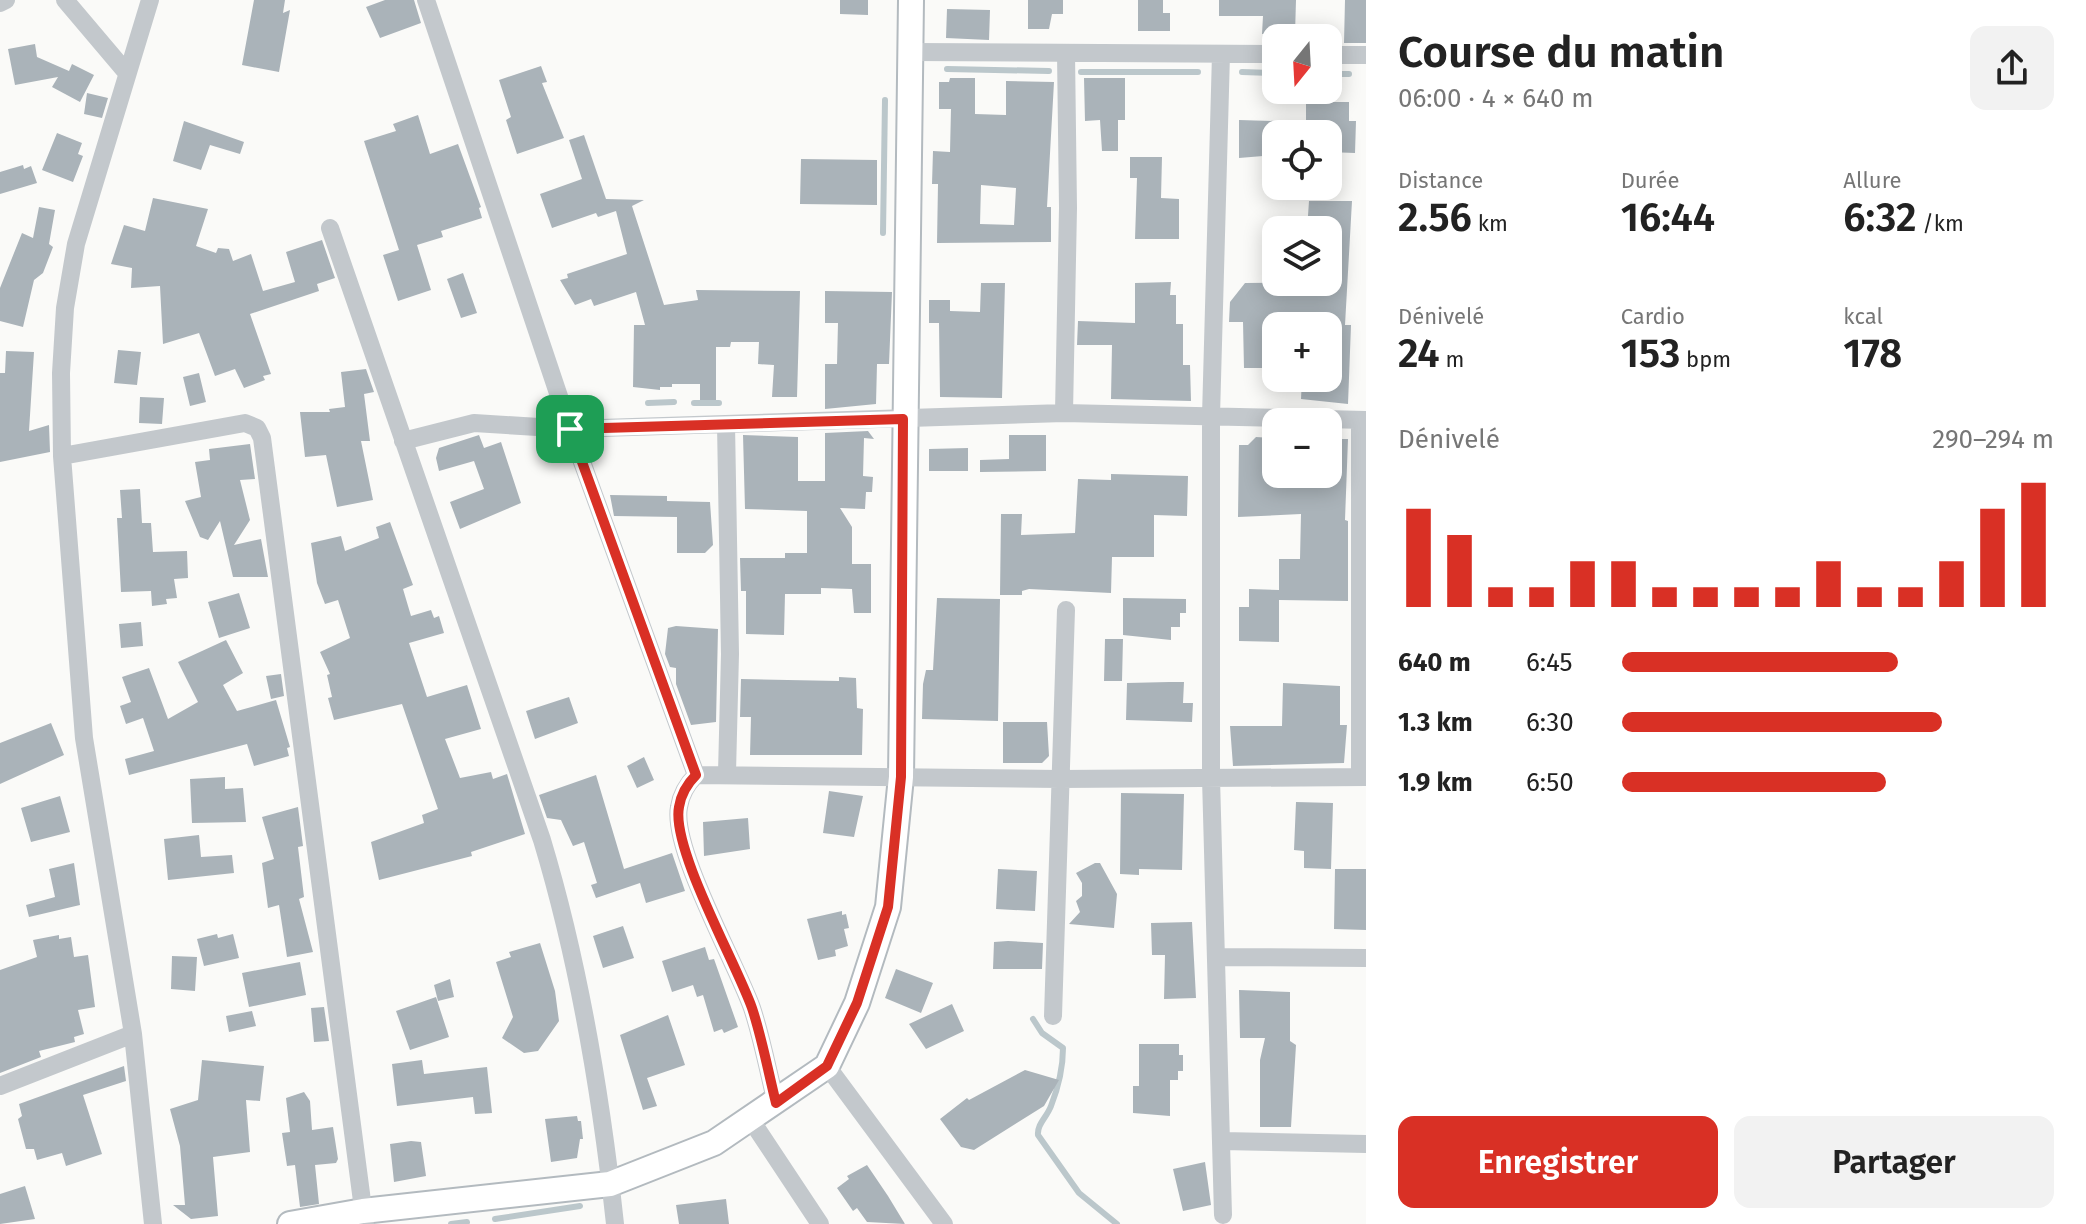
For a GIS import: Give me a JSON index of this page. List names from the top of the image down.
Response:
{
  "north": "bottom",
  "page": {
    "heading": ["Course du matin", "06:00 · 4 × 640 m"],
    "map_buttons": ["+", "−"],
    "stats": [
      ["Distance", "2.56 km"],
      ["Durée", "16:44"],
      ["Allure", "6:32 /km"],
      ["Dénivelé", "24 m"],
      ["Cardio", "153 bpm"],
      ["kcal", "178"]
    ],
    "chart": ["Dénivelé", "290–294 m"],
    "list": [
      {
        "name": "640 m",
        "note": "6:45"
      },
      {
        "name": "1.3 km",
        "note": "6:30"
      },
      {
        "name": "1.9 km",
        "note": "6:50"
      }
    ],
    "buttons": ["Enregistrer", "Partager"]
  }
}
